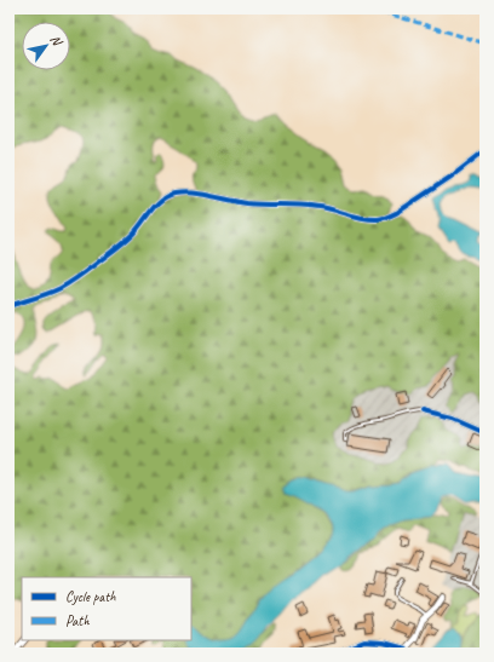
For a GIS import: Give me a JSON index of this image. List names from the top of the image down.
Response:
{
  "legend": ["Cycle path", "Path"],
  "north": "top right"
}
